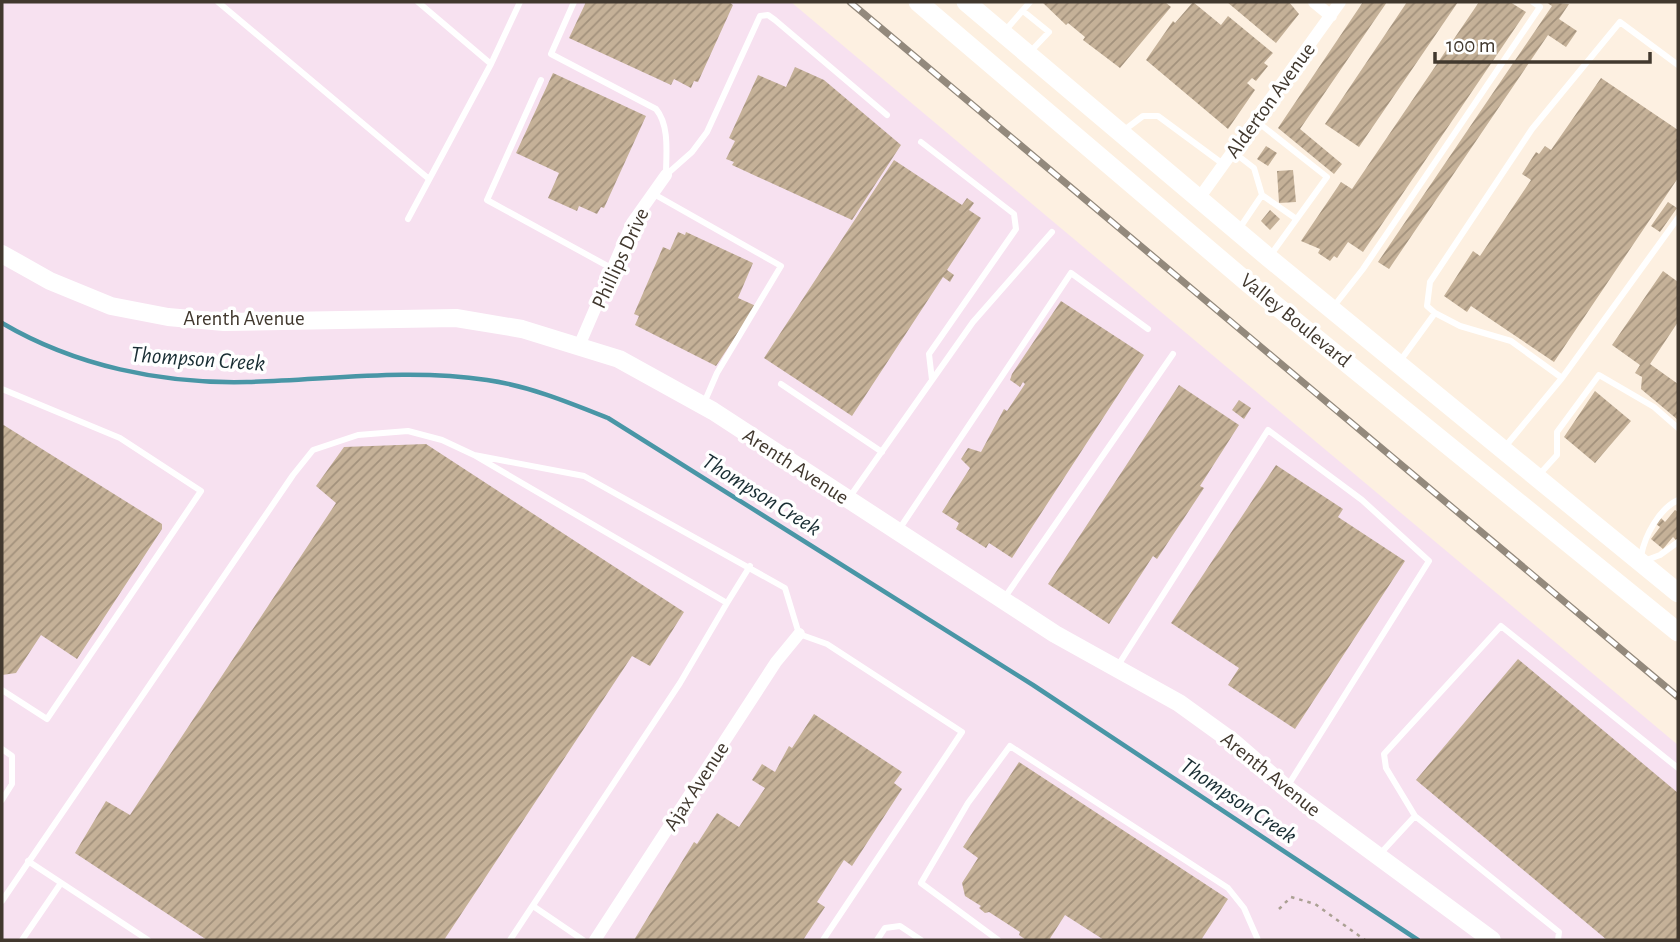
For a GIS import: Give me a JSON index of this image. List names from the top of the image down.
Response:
{
  "streets": {
    "main road": ["Valley Boulevard"],
    "street": [
      "Alderton Avenue",
      "Phillips Drive",
      "Arenth Avenue",
      "Ajax Avenue"
    ]
  },
  "crossings": [
    ["Alderton Avenue", "Valley Boulevard"],
    ["Phillips Drive", "Arenth Avenue"]
  ],
  "water": ["Thompson Creek"],
  "scale_bar": "100 m"
}
